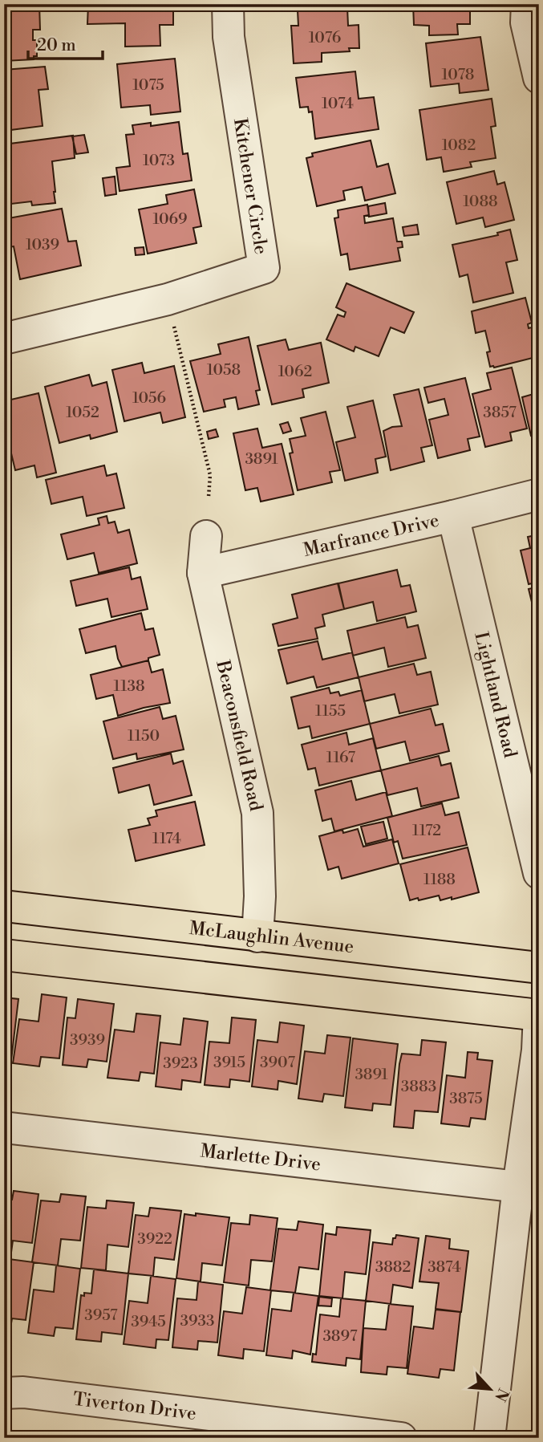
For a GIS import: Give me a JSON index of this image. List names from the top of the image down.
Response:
{
  "streets": {
    "main road": ["McLaughlin Avenue"],
    "street": [
      "Kitchener Circle",
      "Marfrance Drive",
      "Lightland Road",
      "Beaconsfield Road",
      "Marlette Drive",
      "Tiverton Drive"
    ]
  },
  "crossings": [
    ["Marfrance Drive", "Lightland Road"],
    ["Marfrance Drive", "Beaconsfield Road"],
    ["Beaconsfield Road", "McLaughlin Avenue"]
  ],
  "house_numbers": [
    "1076",
    "1078",
    "1075",
    "1074",
    "1082",
    "1073",
    "1088",
    "1069",
    "1039",
    "1058",
    "1062",
    "1056",
    "1052",
    "3857",
    "3891",
    "1138",
    "1155",
    "1150",
    "1167",
    "1172",
    "1174",
    "1188",
    "3939",
    "3915",
    "3907",
    "3923",
    "3891",
    "3883",
    "3875",
    "3922",
    "3882",
    "3874",
    "3957",
    "3933",
    "3945",
    "3897"
  ],
  "scale_bar": "20 m",
  "north": "bottom right"
}
